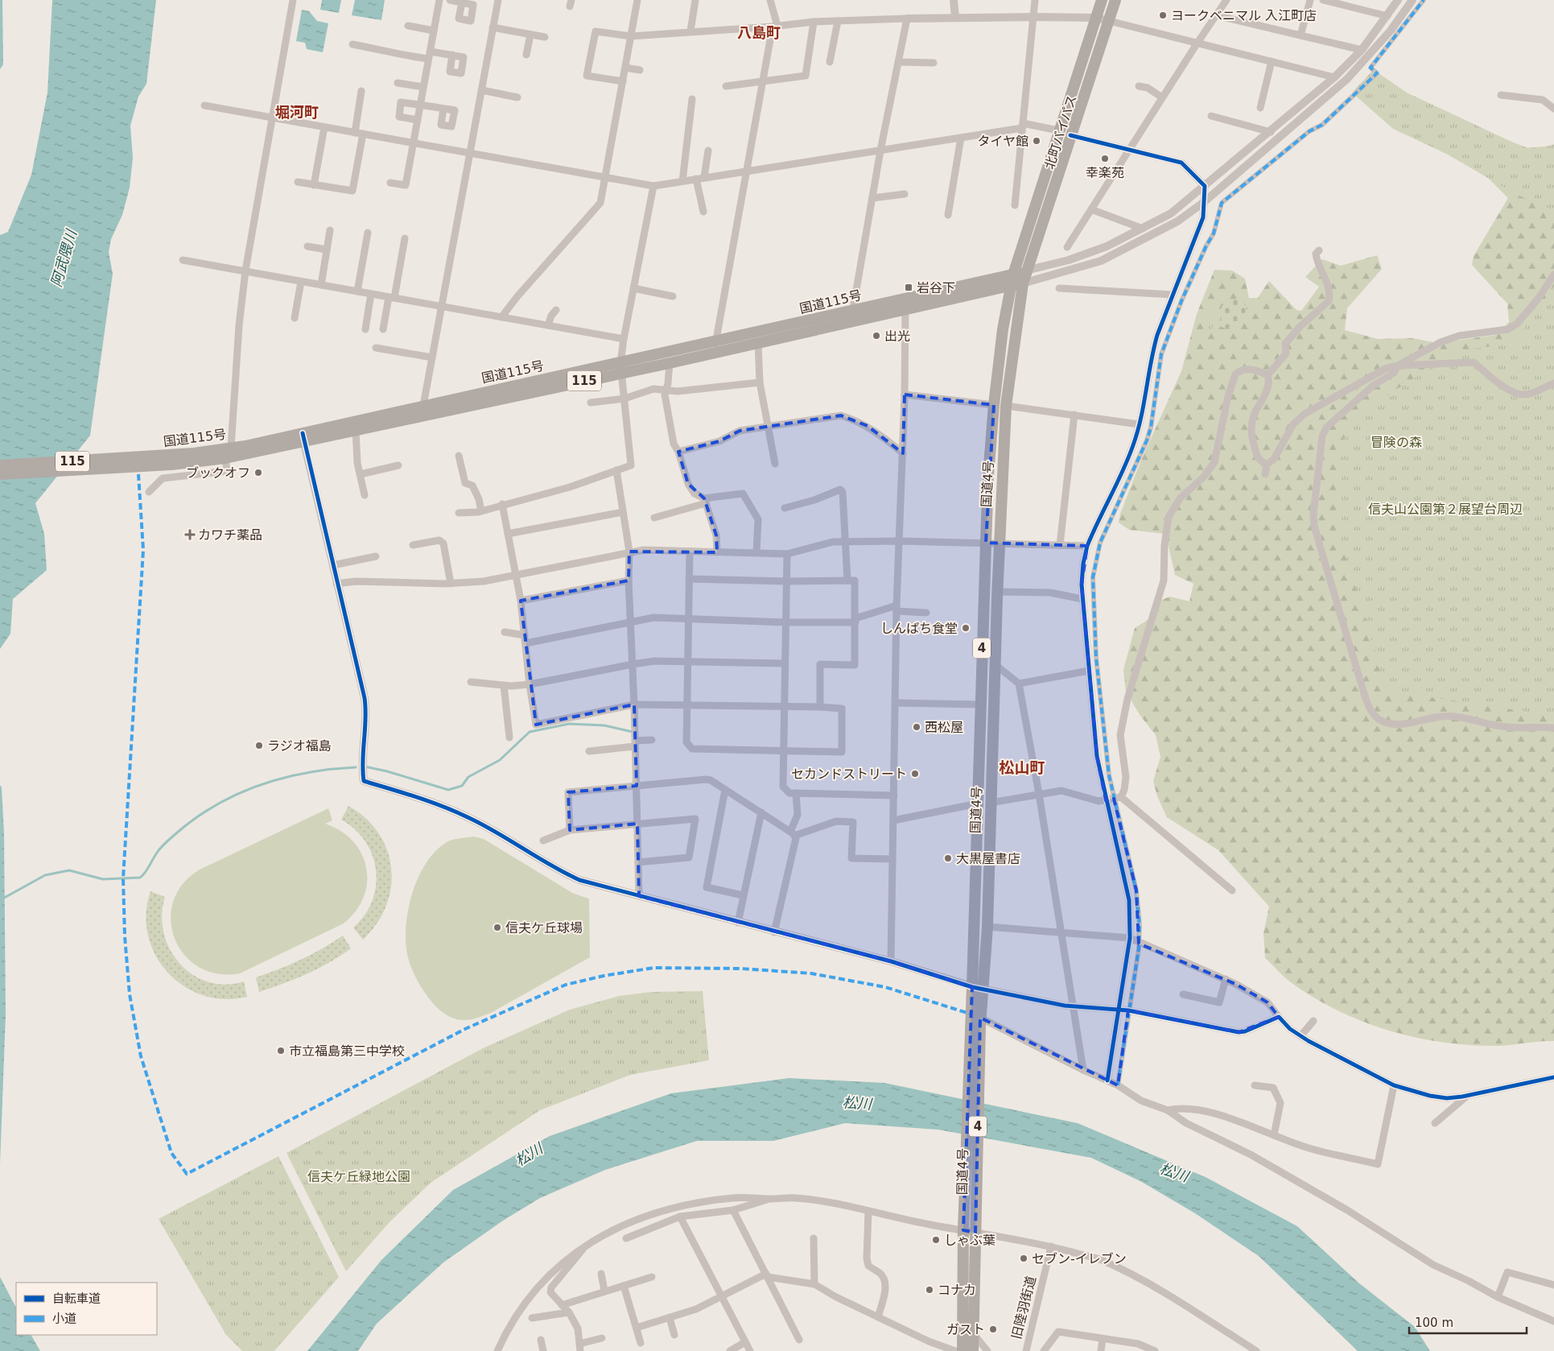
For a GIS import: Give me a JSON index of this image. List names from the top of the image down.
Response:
{
  "streets": {
    "highway": [
      "北町バイパス",
      "国道115号",
      "115",
      "国道4号",
      "4"
    ],
    "street": ["旧陸羽街道"]
  },
  "crossings": [
    ["北町バイパス", "国道115号"],
    ["北町バイパス", "国道4号"],
    ["国道115号", "国道4号"]
  ],
  "districts": ["八島町", "堀河町", "松山町"],
  "water": ["阿武隈川", "松川"],
  "parks": ["冒険の森", "信夫山公園第２展望台周辺", "信夫ケ丘緑地公園"],
  "places": {
    "other": [
      "ヨークベニマル 入江町店",
      "タイヤ館",
      "幸楽苑",
      "出光",
      "ブックオフ",
      "しんぱち食堂",
      "西松屋",
      "ラジオ福島",
      "セカンドストリート",
      "大黒屋書店",
      "信夫ケ丘球場",
      "市立福島第三中学校",
      "しゃぶ葉",
      "セブン-イレブン",
      "コナカ",
      "ガスト"
    ],
    "transit": ["岩谷下"],
    "health": ["カワチ薬品"]
  },
  "legend": ["自転車道", "小道"],
  "scale_bar": "100 m"
}
